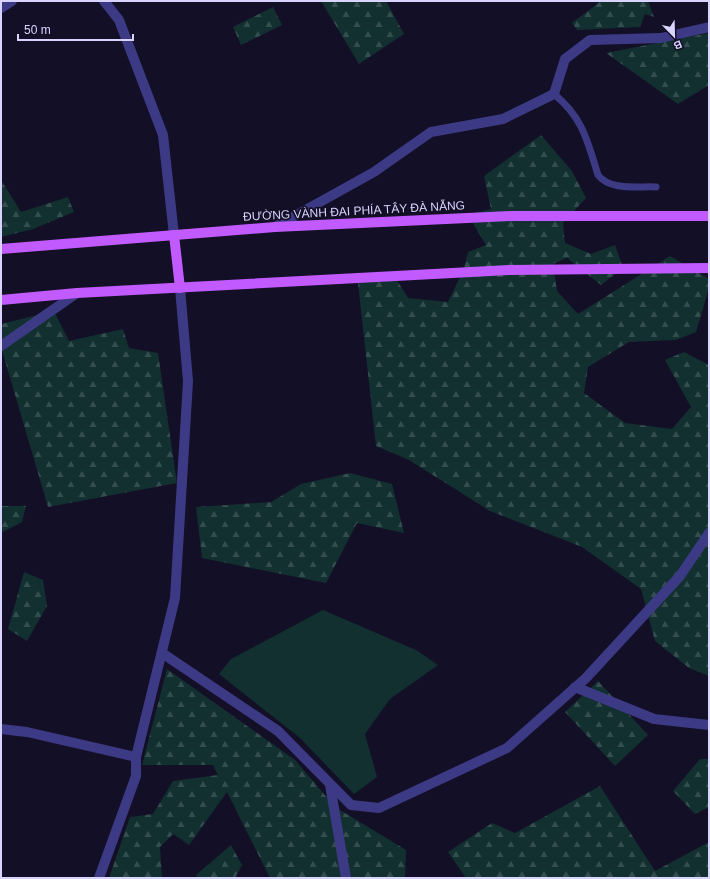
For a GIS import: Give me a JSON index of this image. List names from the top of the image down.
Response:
{
  "streets": {
    "main road": ["ĐƯỜNG VÀNH ĐAI PHÍA TÂY ĐÀ NẴNG"]
  },
  "scale_bar": "50 m",
  "north": "bottom right"
}
